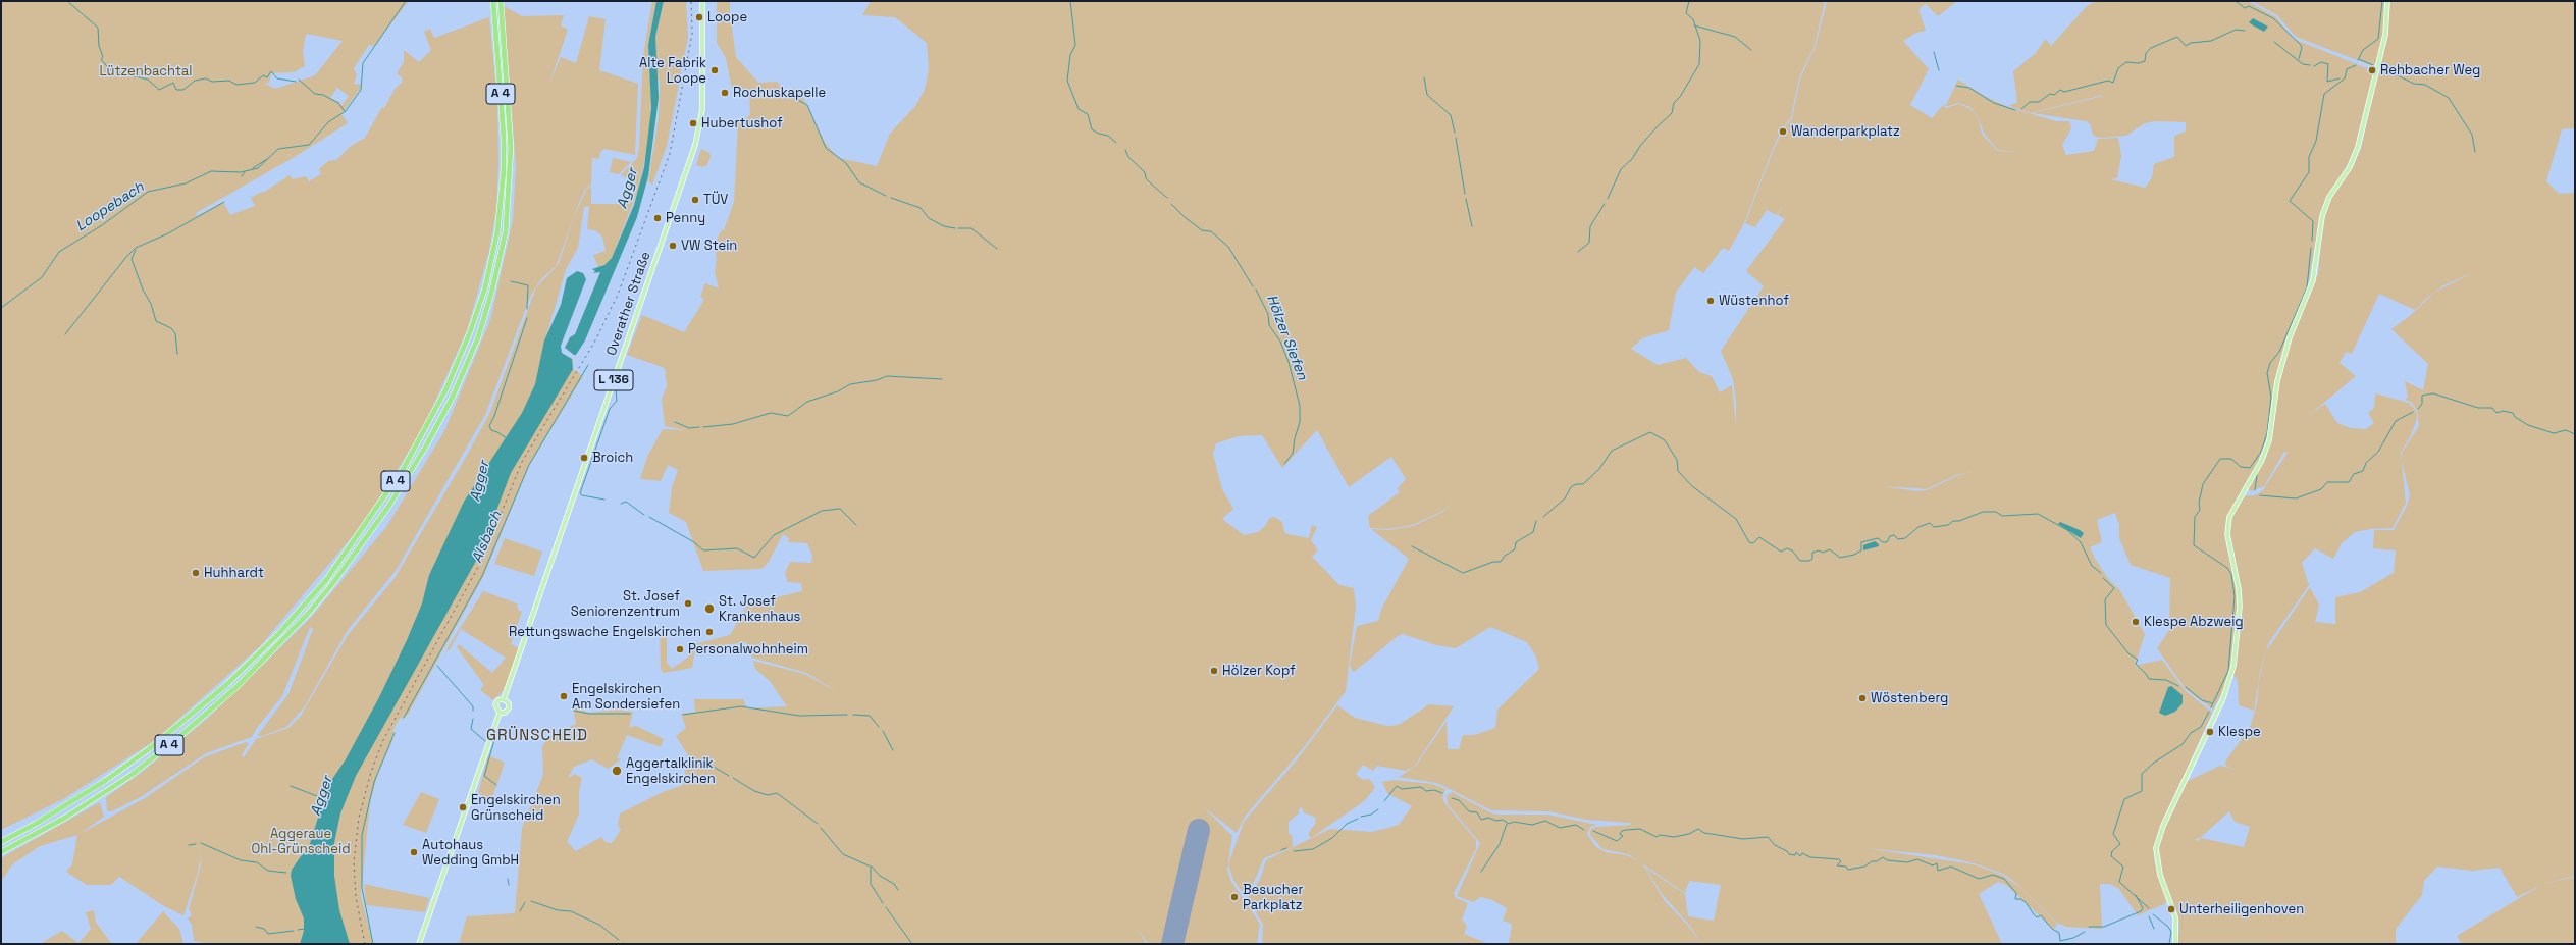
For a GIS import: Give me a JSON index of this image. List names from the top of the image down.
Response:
{
  "streets": {
    "highway": ["A 4"],
    "main road": ["Overather Straße", "L 136"]
  },
  "crossings": [
    ["Overather Straße", "L 136"]
  ],
  "districts": ["GRÜNSCHEID"],
  "water": [
    "Agger",
    "Loopebach",
    "Hölzer Siefen",
    "Alsbach"
  ],
  "parks": ["Lützenbachtal", "Aggeraue Ohl-Grünscheid"],
  "places": [
    "Loope",
    "Alte Fabrik Loope",
    "Rehbacher Weg",
    "Rochuskapelle",
    "Hubertushof",
    "Wanderparkplatz",
    "TÜV",
    "Penny",
    "VW Stein",
    "Wüstenhof",
    "Broich",
    "Huhhardt",
    "St. Josef Seniorenzentrum",
    "St. Josef Krankenhaus",
    "Klespe Abzweig",
    "Rettungswache Engelskirchen",
    "Personalwohnheim",
    "Hölzer Kopf",
    "Engelskirchen Am Sondersiefen",
    "Wöstenberg",
    "Klespe",
    "Aggertalklinik Engelskirchen",
    "Engelskirchen Grünscheid",
    "Autohaus Wedding GmbH",
    "Besucher Parkplatz",
    "Unterheiligenhoven"
  ]
}
